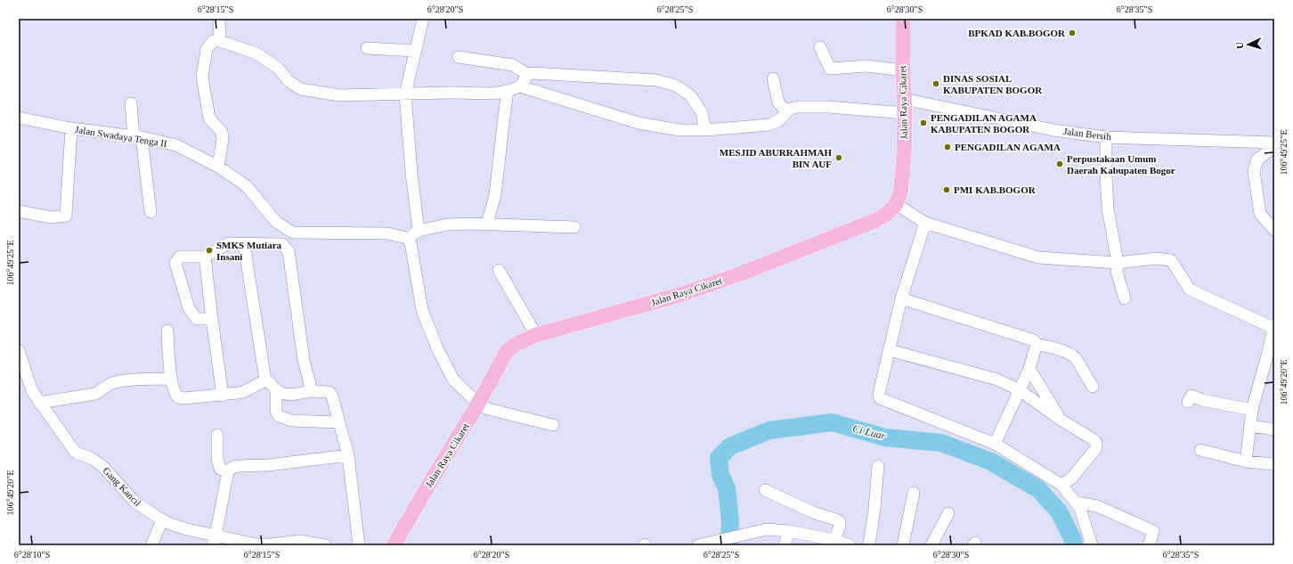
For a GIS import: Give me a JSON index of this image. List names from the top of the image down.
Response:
{
  "streets": {
    "main road": ["Jalan Raya Cikaret"],
    "street": ["Jalan Bersih", "Jalan Swadaya Tenga II", "Gang Kancil"]
  },
  "crossings": [
    ["Jalan Raya Cikaret", "Jalan Bersih"]
  ],
  "water": ["Ci Luar"],
  "places": [
    "BPKAD KAB.BOGOR",
    "DINAS SOSIAL KABUPATEN BOGOR",
    "PENGADILAN AGAMA KABUPATEN BOGOR",
    "PENGADILAN AGAMA",
    "MESJID ABURRAHMAH BIN AUF",
    "Perpustakaan Umum Daerah Kabupaten Bogor",
    "PMI KAB.BOGOR",
    "SMKS Mutiara Insani"
  ],
  "north": "left",
  "coordinates": [
    "6°28'15\"S",
    "6°28'20\"S",
    "6°28'25\"S",
    "6°28'30\"S",
    "6°28'35\"S",
    "106°49'25\"E",
    "106°49'20\"E",
    "6°28'10\"S"
  ]
}
